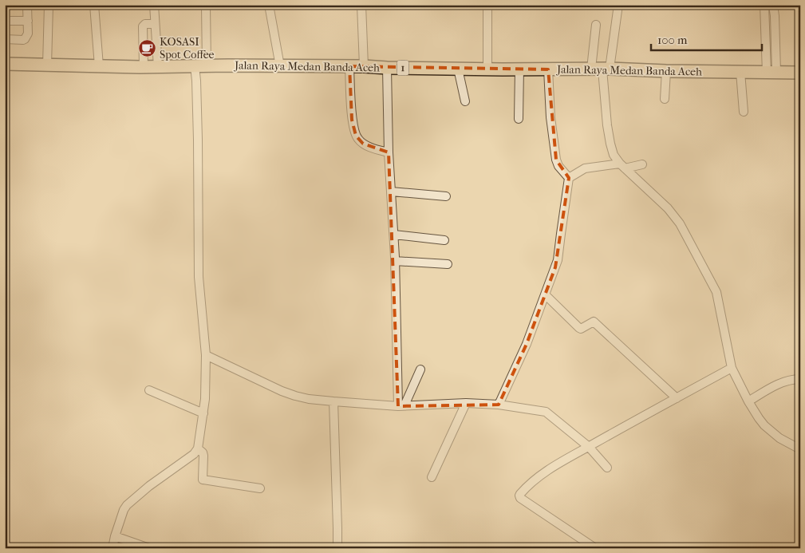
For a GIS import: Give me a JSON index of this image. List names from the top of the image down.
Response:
{
  "streets": {
    "highway": ["Jalan Raya Medan Banda Aceh", "1"]
  },
  "places": {
    "cafe": ["KOSASI Spot Coffee"]
  },
  "scale_bar": "100 m"
}
